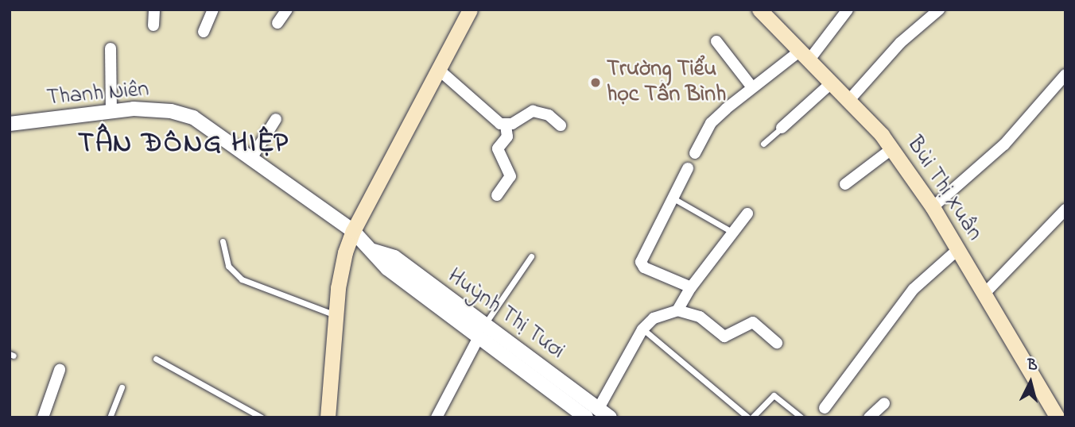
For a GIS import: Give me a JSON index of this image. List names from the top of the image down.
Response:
{
  "streets": {
    "main road": ["Bùi Thị Xuân"],
    "street": ["Thanh Niên", "Huỳnh Thị Tươi"]
  },
  "crossings": [
    ["Thanh Niên", "Huỳnh Thị Tươi"]
  ],
  "districts": ["TÂN ĐÔNG HIỆP"],
  "places": ["Trường Tiểu học Tân Bình"],
  "north": "top"
}
